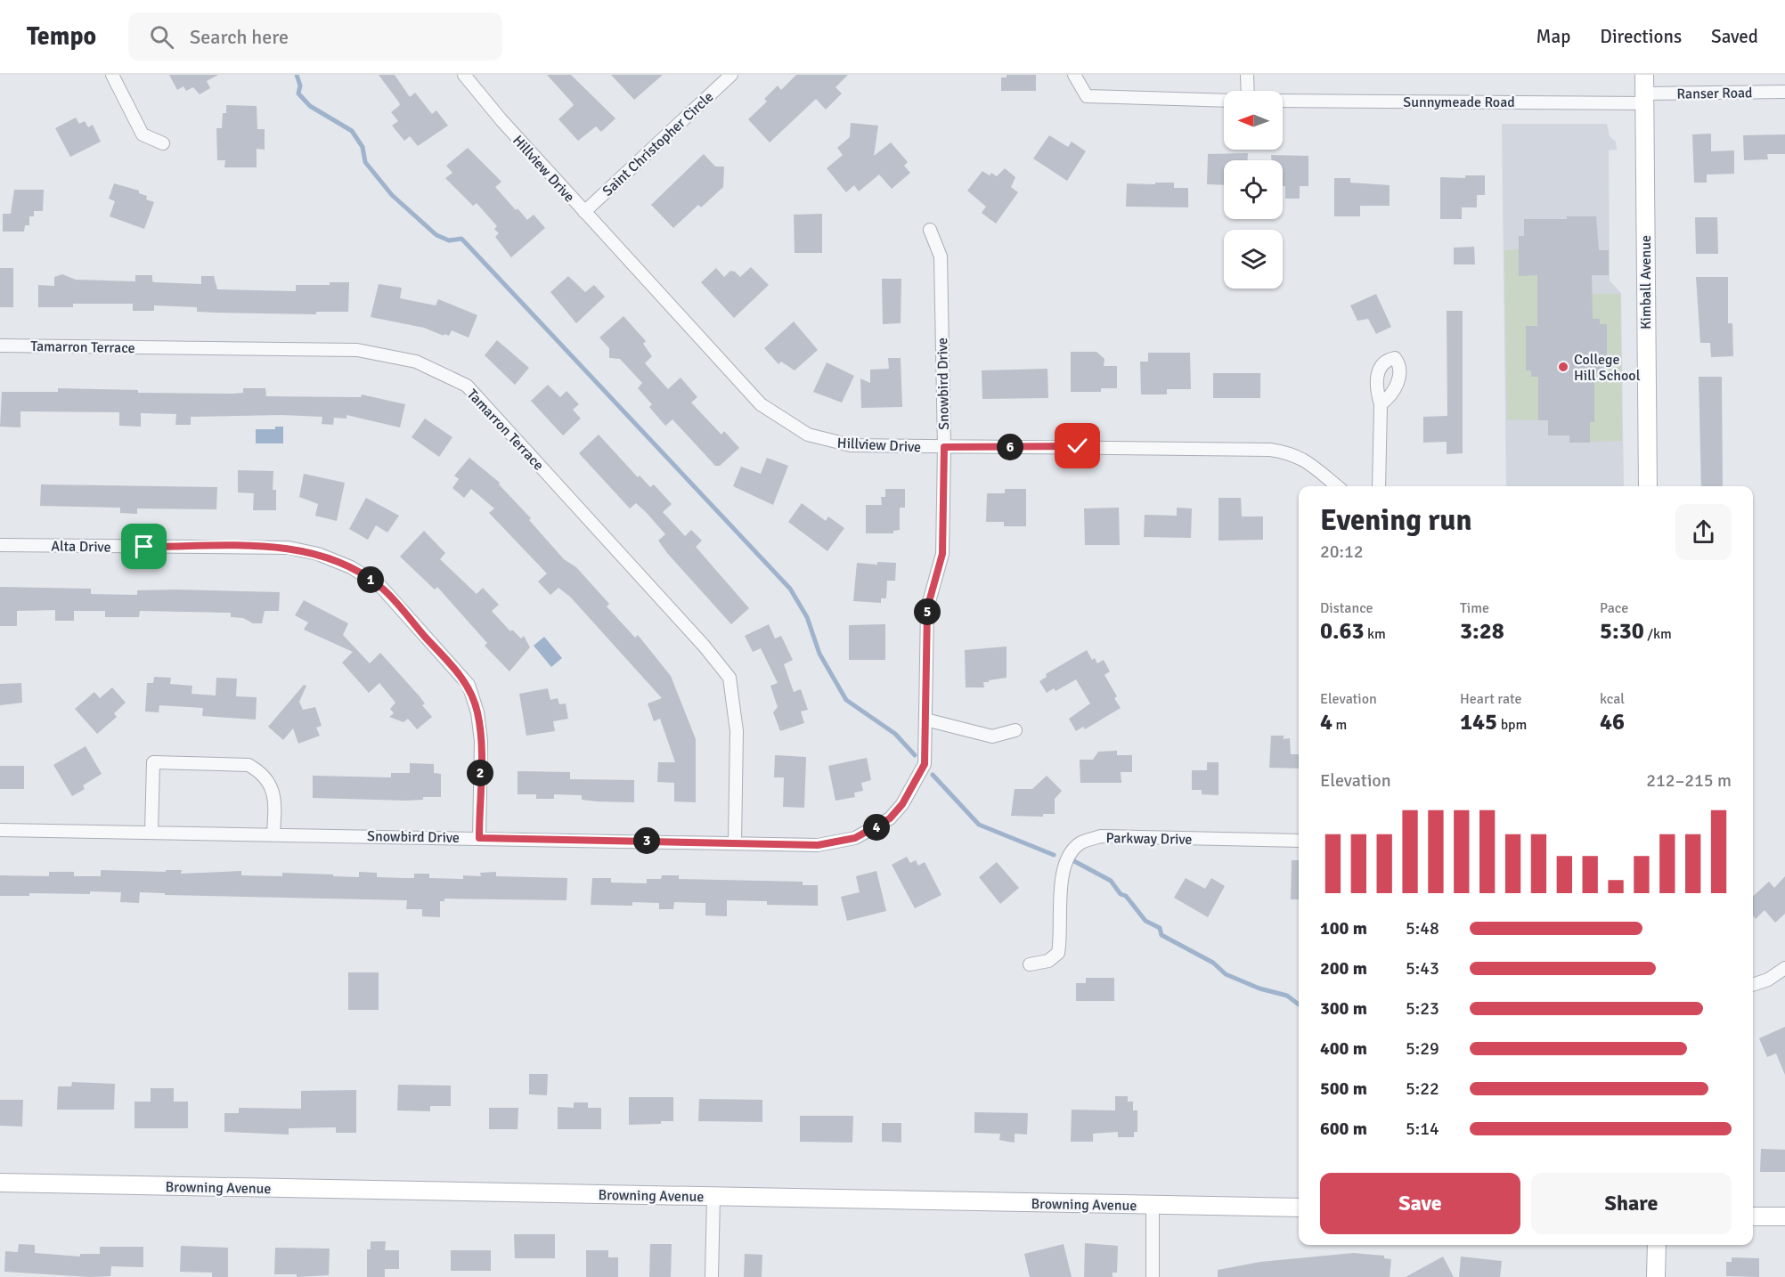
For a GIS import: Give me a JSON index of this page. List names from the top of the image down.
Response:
{
  "streets": {
    "street": [
      "Ranser Road",
      "Sunnymeade Road",
      "Saint Christopher Circle",
      "Hillview Drive",
      "Kimball Avenue",
      "Tamarron Terrace",
      "Snowbird Drive",
      "Alta Drive",
      "Parkway Drive",
      "Browning Avenue"
    ]
  },
  "crossings": [
    ["Ranser Road", "Sunnymeade Road"],
    ["Ranser Road", "Kimball Avenue"],
    ["Sunnymeade Road", "Kimball Avenue"],
    ["Saint Christopher Circle", "Hillview Drive"],
    ["Hillview Drive", "Snowbird Drive"],
    ["Tamarron Terrace", "Snowbird Drive"],
    ["Snowbird Drive", "Alta Drive"]
  ],
  "places": ["College Hill School"],
  "north": "left",
  "page": {
    "header": "Tempo",
    "search": "Search here",
    "nav": ["Map", "Directions", "Saved"],
    "pins": [
      "6",
      "1",
      "5",
      "2",
      "4",
      "3"
    ],
    "heading": ["Evening run", "20:12"],
    "stats": [
      ["Distance", "0.63 km"],
      ["Time", "3:28"],
      ["Pace", "5:30 /km"],
      ["Elevation", "4 m"],
      ["Heart rate", "145 bpm"],
      ["kcal", "46"]
    ],
    "chart": ["Elevation", "212–215 m"],
    "list": [
      {
        "name": "100 m",
        "note": "5:48"
      },
      {
        "name": "200 m",
        "note": "5:43"
      },
      {
        "name": "300 m",
        "note": "5:23"
      },
      {
        "name": "400 m",
        "note": "5:29"
      },
      {
        "name": "500 m",
        "note": "5:22"
      },
      {
        "name": "600 m",
        "note": "5:14"
      }
    ],
    "buttons": ["Save", "Share"]
  }
}
